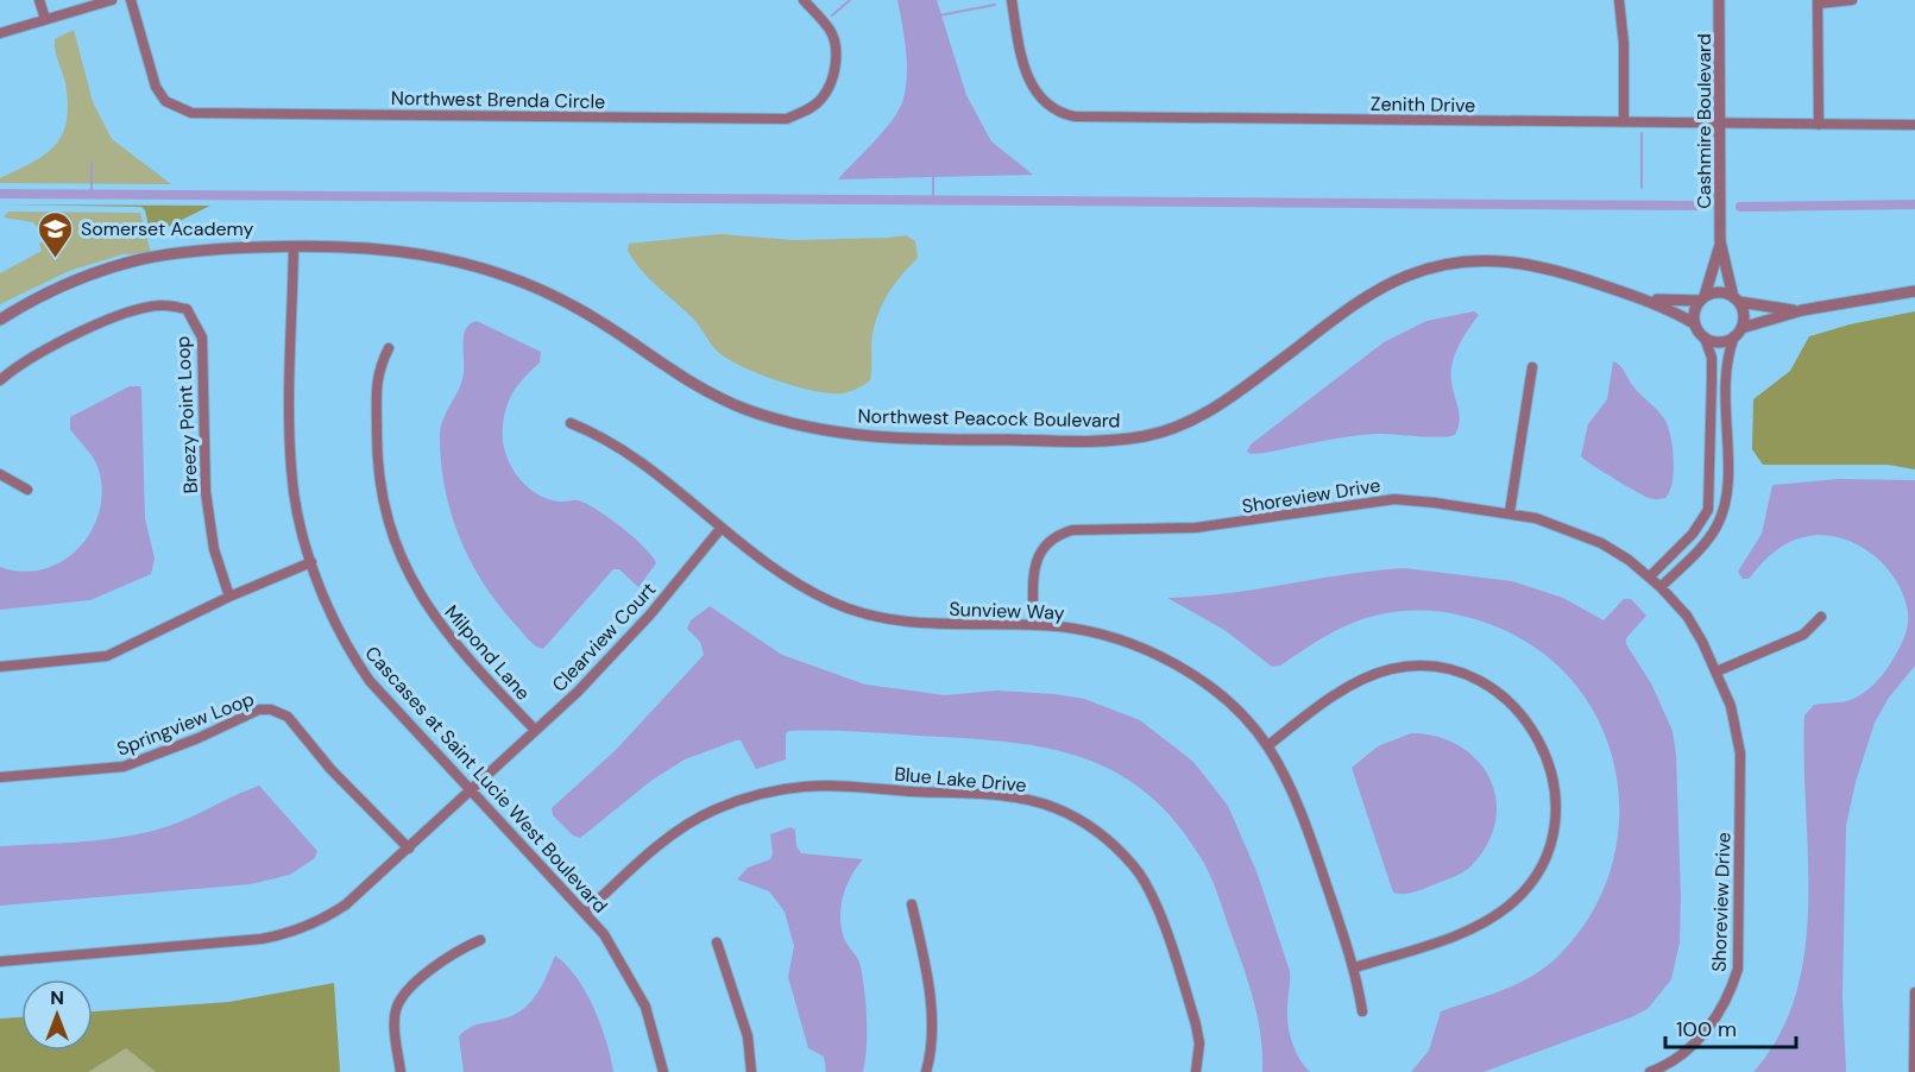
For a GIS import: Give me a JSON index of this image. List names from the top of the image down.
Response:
{
  "streets": {
    "street": [
      "Northwest Brenda Circle",
      "Zenith Drive",
      "Cashmire Boulevard",
      "Breezy Point Loop",
      "Northwest Peacock Boulevard",
      "Shoreview Drive",
      "Sunview Way",
      "Clearview Court",
      "Milpond Lane",
      "Springview Loop",
      "Cascases at Saint Lucie West Boulevard",
      "Blue Lake Drive"
    ]
  },
  "crossings": [
    ["Zenith Drive", "Cashmire Boulevard"],
    ["Cashmire Boulevard", "Northwest Peacock Boulevard"],
    ["Northwest Peacock Boulevard", "Cascases at Saint Lucie West Boulevard"],
    ["Shoreview Drive", "Sunview Way"],
    ["Sunview Way", "Clearview Court"],
    ["Clearview Court", "Milpond Lane"],
    ["Clearview Court", "Cascases at Saint Lucie West Boulevard"],
    ["Cascases at Saint Lucie West Boulevard", "Blue Lake Drive"]
  ],
  "places": {
    "school or university": ["Somerset Academy"]
  },
  "scale_bar": "100 m",
  "north": "top"
}
